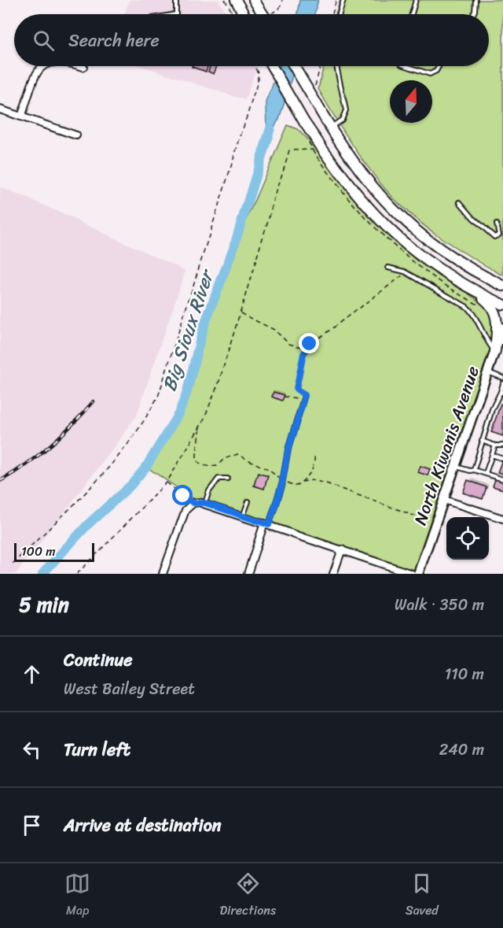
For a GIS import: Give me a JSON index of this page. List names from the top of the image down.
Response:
{
  "streets": {
    "main road": ["North Kiwanis Avenue"]
  },
  "water": ["Big Sioux River"],
  "scale_bar": "100 m",
  "north": "top",
  "page": {
    "search": "Search here",
    "scale": "100 m",
    "heading": ["5 min", "Walk · 350 m"],
    "list": [
      ["Continue", "West Bailey Street", "110 m"],
      ["Turn left", "240 m"],
      "Arrive at destination"
    ],
    "nav": ["Map", "Directions", "Saved"]
  }
}
